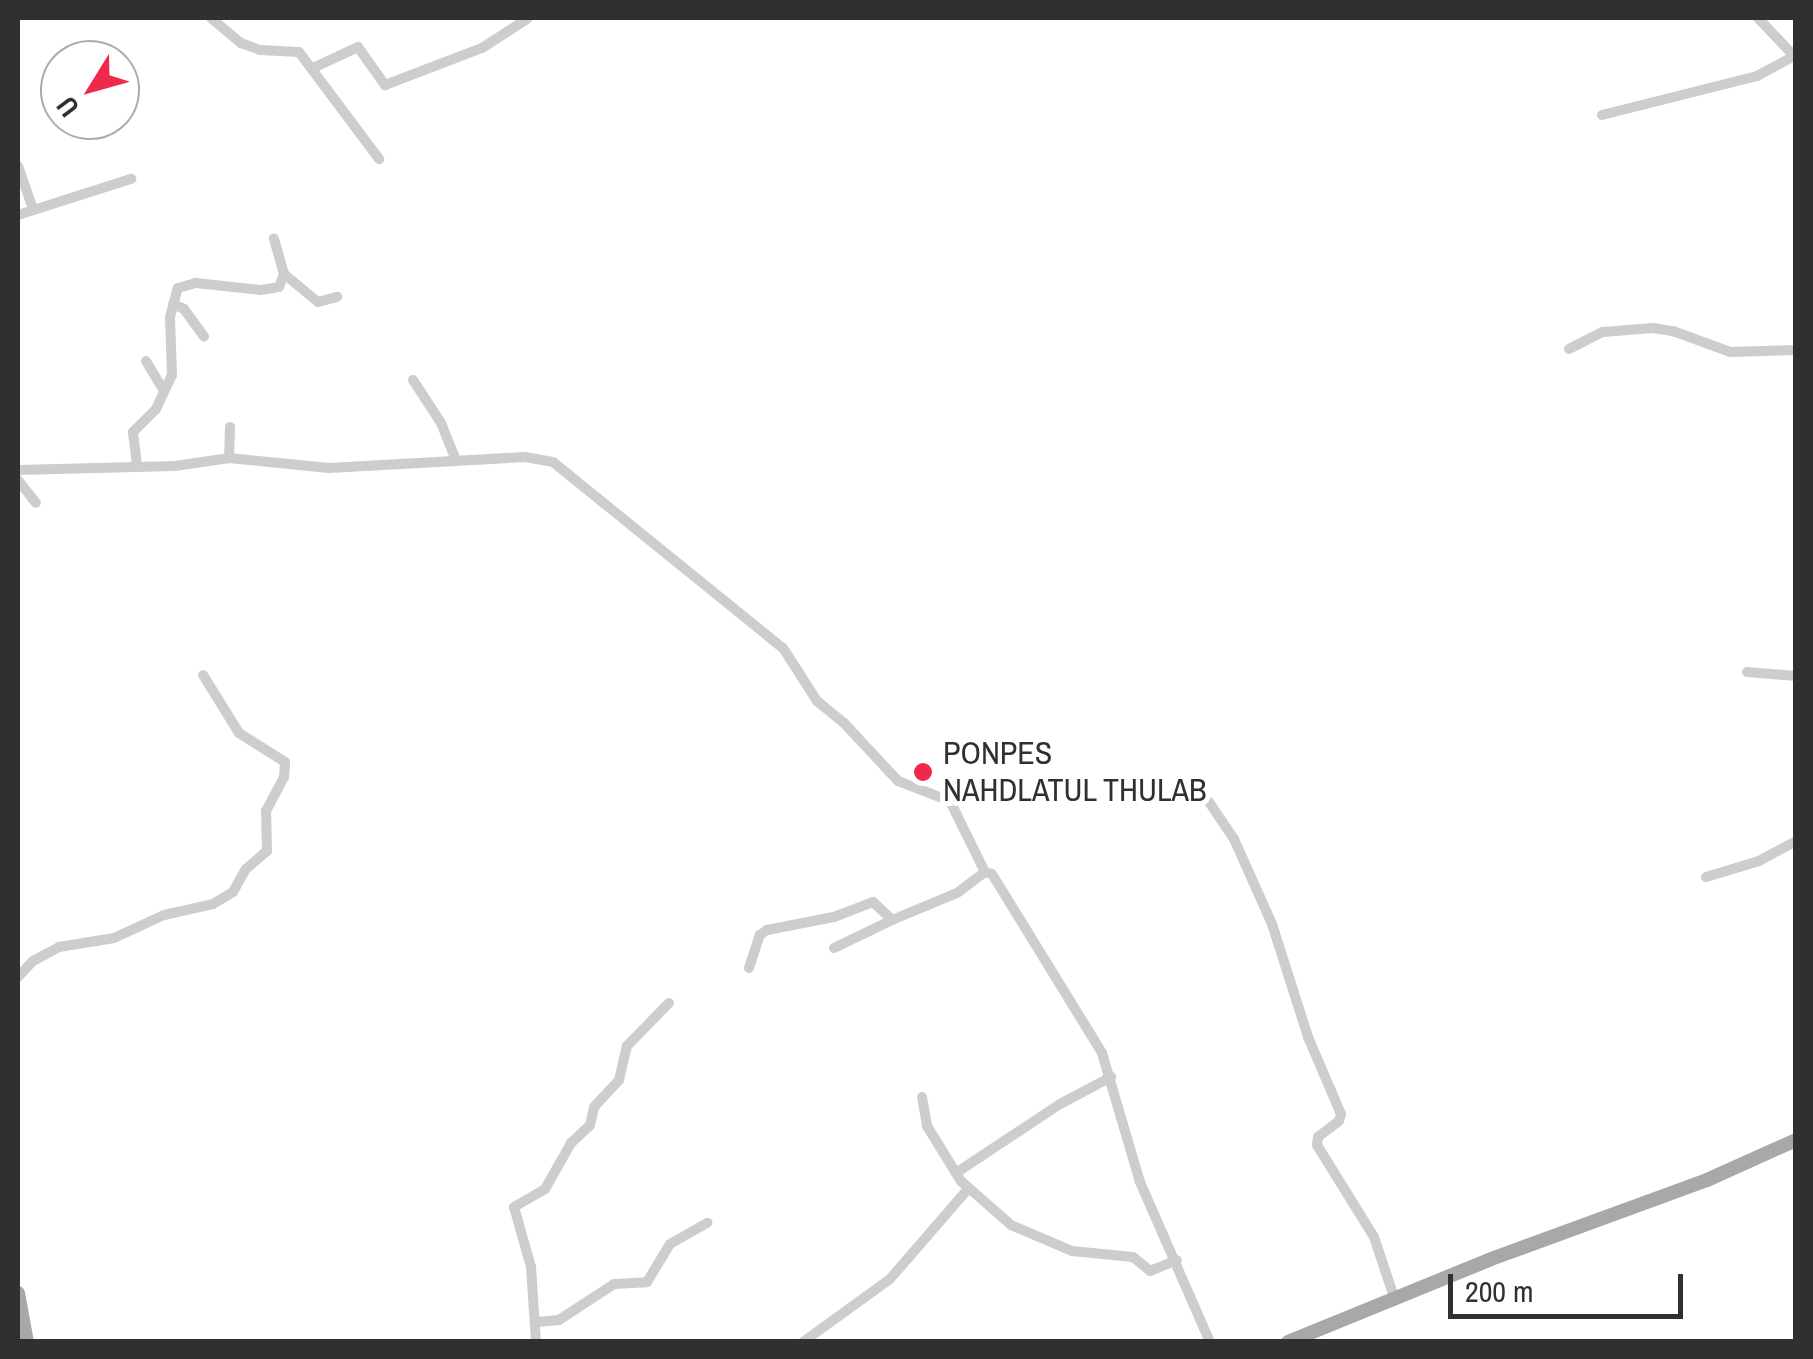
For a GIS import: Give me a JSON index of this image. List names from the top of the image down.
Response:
{
  "places": ["PONPES NAHDLATUL THULAB"],
  "scale_bar": "200 m",
  "north": "bottom left"
}
